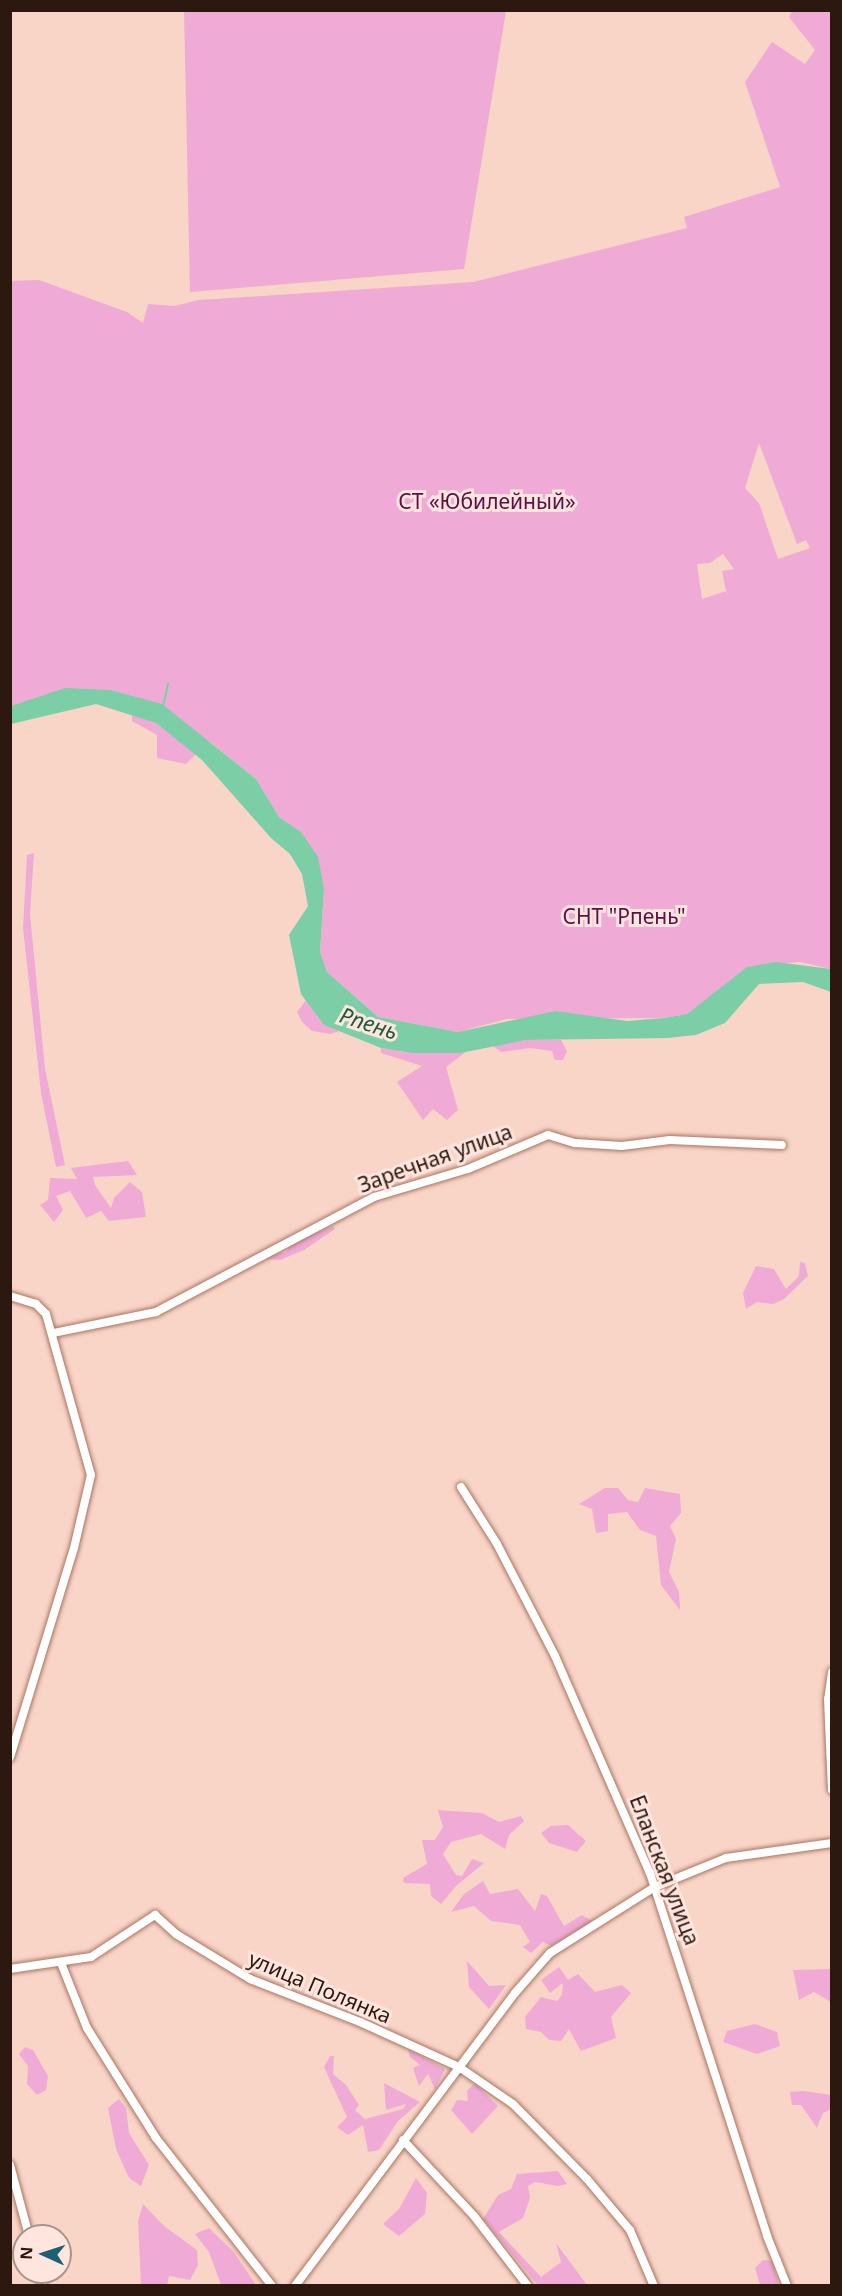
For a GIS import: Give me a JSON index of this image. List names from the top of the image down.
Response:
{
  "streets": {
    "street": ["Заречная улица", "Еланская улица", "улица Полянка"]
  },
  "water": ["Рпень"],
  "parks": ["СТ «Юбилейный»", "СНТ \"Рпень\""],
  "north": "left"
}
